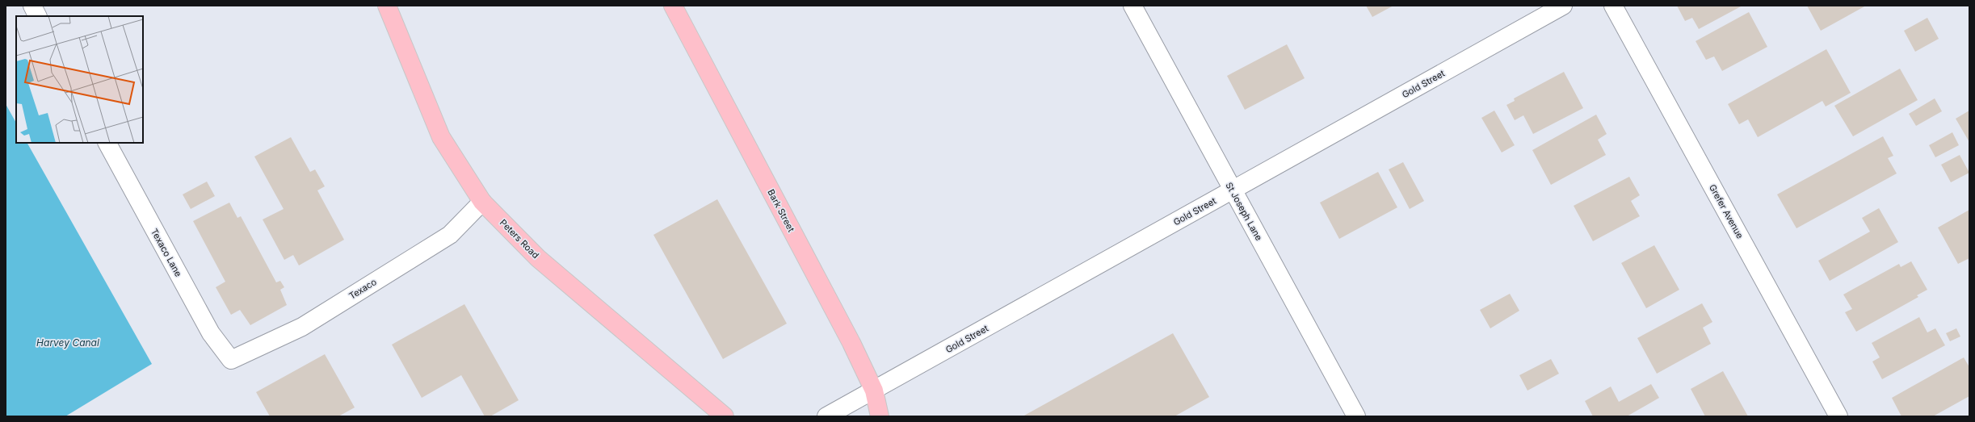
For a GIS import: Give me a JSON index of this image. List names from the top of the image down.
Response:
{
  "streets": {
    "main road": ["Bark Street", "Peters Road"],
    "street": [
      "Gold Street",
      "St Joseph Lane",
      "Grefer Avenue",
      "Texaco Lane",
      "Texaco"
    ]
  },
  "crossings": [
    ["Gold Street", "Bark Street"],
    ["Gold Street", "St Joseph Lane"],
    ["Peters Road", "Texaco"],
    ["Texaco Lane", "Texaco"]
  ],
  "water": ["Harvey Canal"]
}
